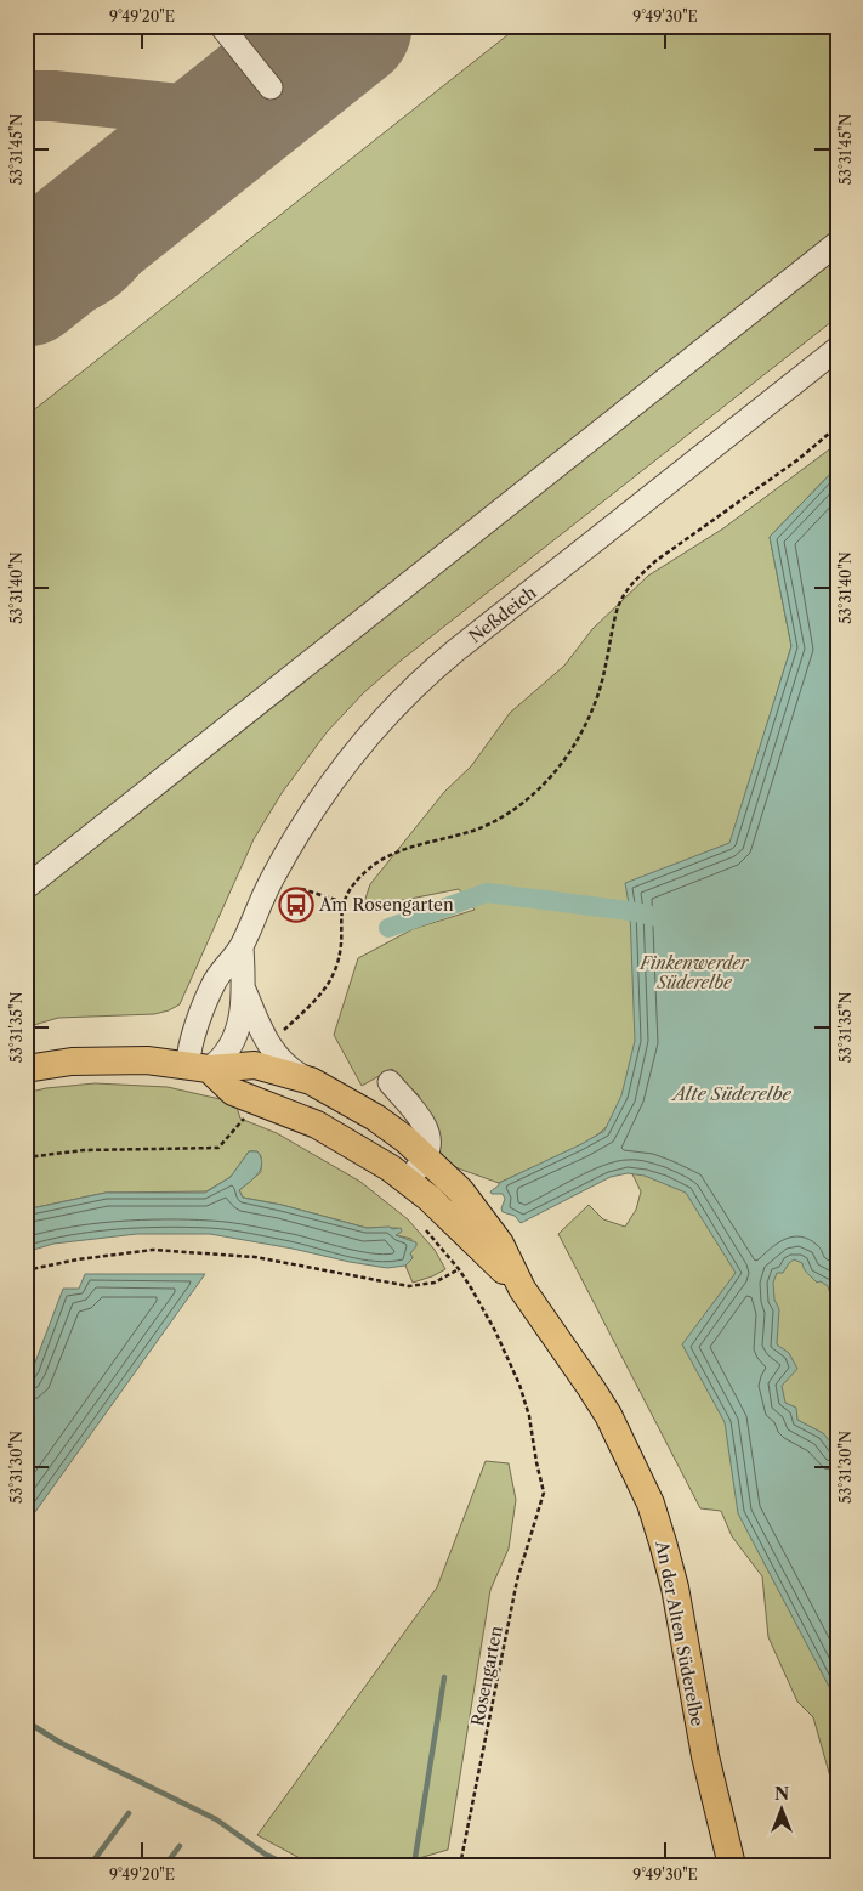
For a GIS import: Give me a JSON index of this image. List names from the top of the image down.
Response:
{
  "streets": {
    "main road": ["An der Alten Süderelbe"],
    "street": ["Neßdeich"],
    "path": ["Rosengarten"]
  },
  "crossings": [
    ["Neßdeich", "An der Alten Süderelbe"]
  ],
  "water": ["Alte Süderelbe"],
  "parks": ["Finkenwerder Süderelbe"],
  "places": {
    "bus stop": ["Am Rosengarten"]
  },
  "north": "top",
  "coordinates": [
    "9°49'20\"E",
    "9°49'30\"E",
    "53°31'45\"N",
    "53°31'40\"N",
    "53°31'35\"N",
    "53°31'30\"N"
  ]
}
